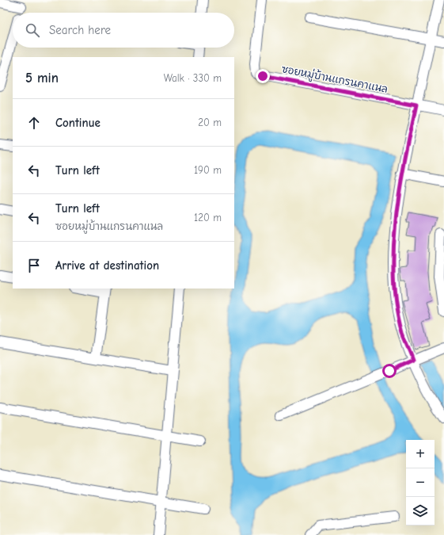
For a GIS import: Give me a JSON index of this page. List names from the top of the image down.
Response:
{
  "streets": {
    "street": ["ซอยหมู่บ้านแกรนคาแนล"]
  },
  "page": {
    "search": "Search here",
    "heading": ["5 min", "Walk · 330 m"],
    "list": [
      ["Continue", "20 m"],
      ["Turn left", "190 m"],
      ["Turn left", "ซอยหมู่บ้านแกรนคาแนล", "120 m"],
      "Arrive at destination"
    ],
    "map_buttons": ["+", "−"]
  }
}
